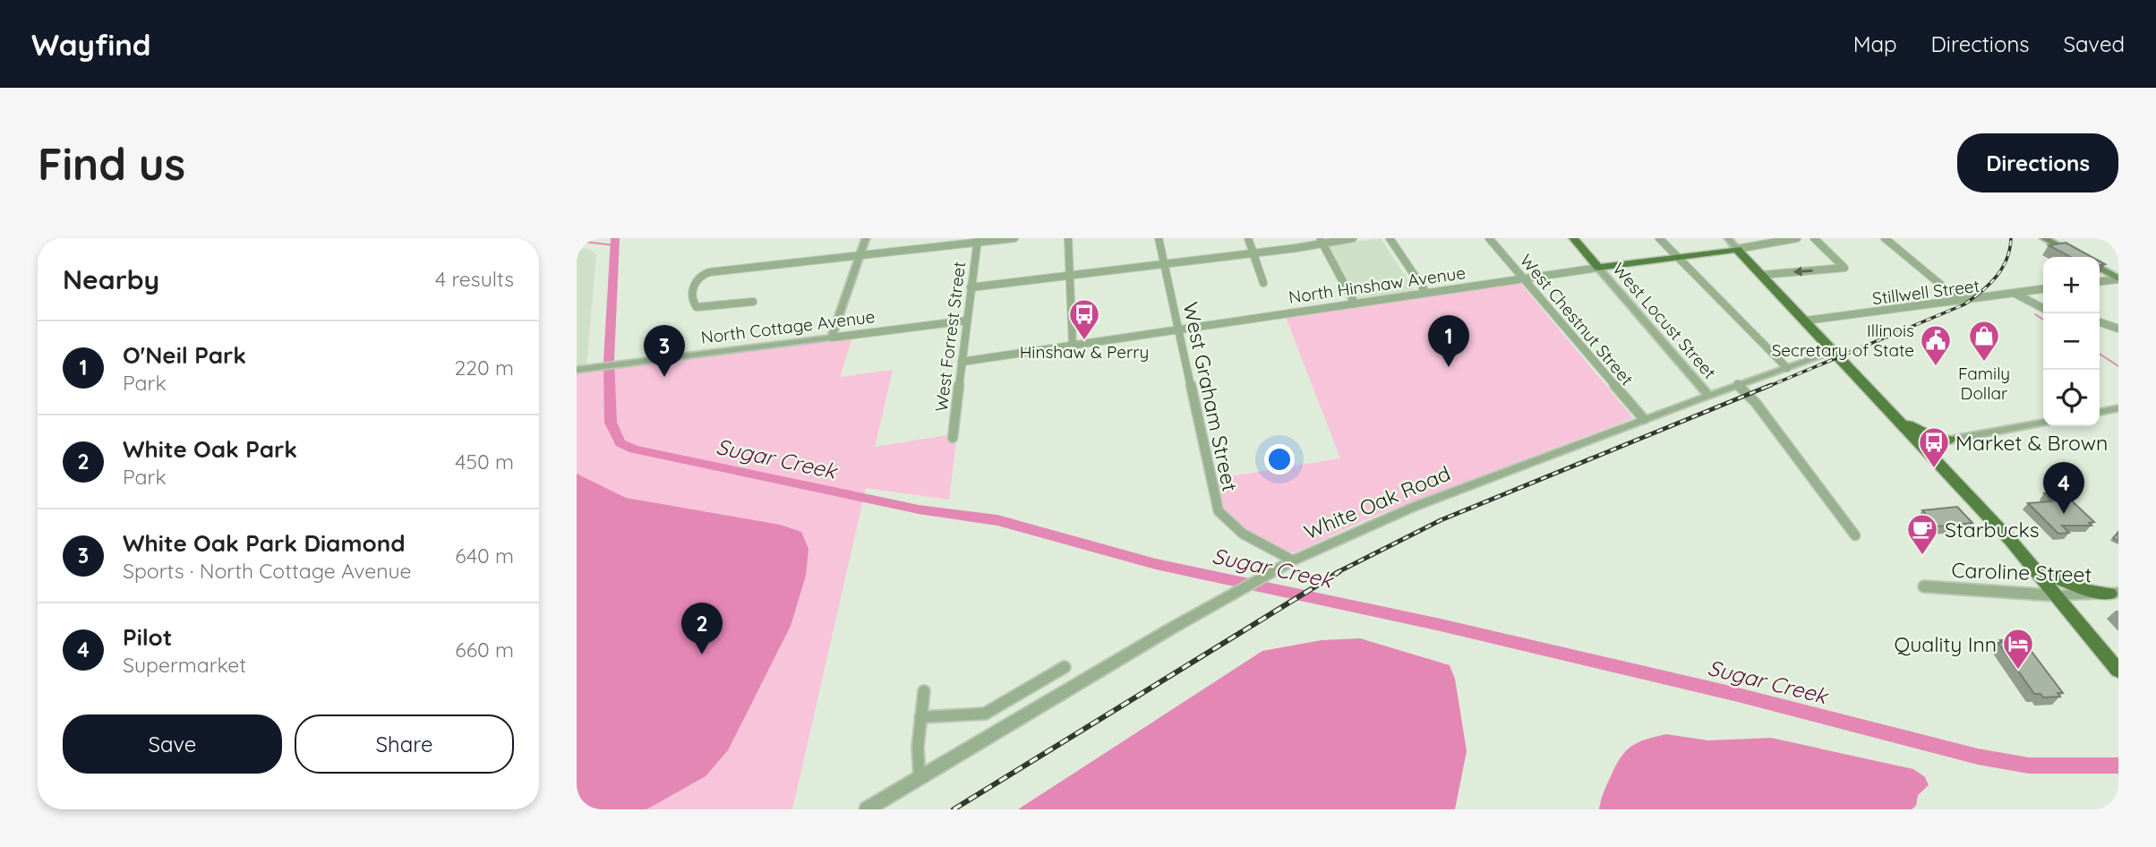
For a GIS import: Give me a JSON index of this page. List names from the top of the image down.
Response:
{
  "streets": {
    "main road": ["North Hinshaw Avenue", "West Locust Street"],
    "street": [
      "Stillwell Street",
      "West Chestnut Street",
      "North Cottage Avenue",
      "West Forrest Street",
      "West Graham Street",
      "White Oak Road",
      "Caroline Street"
    ]
  },
  "crossings": [
    ["North Hinshaw Avenue", "West Chestnut Street"],
    ["North Hinshaw Avenue", "West Locust Street"],
    ["North Hinshaw Avenue", "West Forrest Street"],
    ["North Hinshaw Avenue", "West Graham Street"],
    ["West Chestnut Street", "White Oak Road"],
    ["West Locust Street", "White Oak Road"],
    ["North Cottage Avenue", "West Forrest Street"],
    ["West Graham Street", "White Oak Road"]
  ],
  "water": ["Sugar Creek"],
  "places": {
    "bus stop": ["Hinshaw & Perry", "Market & Brown"],
    "shop": ["Family Dollar"],
    "public building": ["Illinois Secretary of State"],
    "cafe": ["Starbucks"],
    "hotel": ["Quality Inn"]
  },
  "page": {
    "header": "Wayfind",
    "nav": ["Map", "Directions", "Saved"],
    "buttons": [
      "Directions",
      ["Save", "Share"]
    ],
    "title": "Find us",
    "heading": ["Nearby", "4 results"],
    "map_buttons": ["+", "−"],
    "pins": [
      "1",
      "3",
      "4",
      "2"
    ],
    "list": [
      {
        "mark": "1",
        "name": "O'Neil Park",
        "note": "Park",
        "value": "220 m"
      },
      {
        "mark": "2",
        "name": "White Oak Park",
        "note": "Park",
        "value": "450 m"
      },
      {
        "mark": "3",
        "name": "White Oak Park Diamond",
        "note": "Sports · North Cottage Avenue",
        "value": "640 m"
      },
      {
        "mark": "4",
        "name": "Pilot",
        "note": "Supermarket",
        "value": "660 m"
      }
    ]
  }
}
